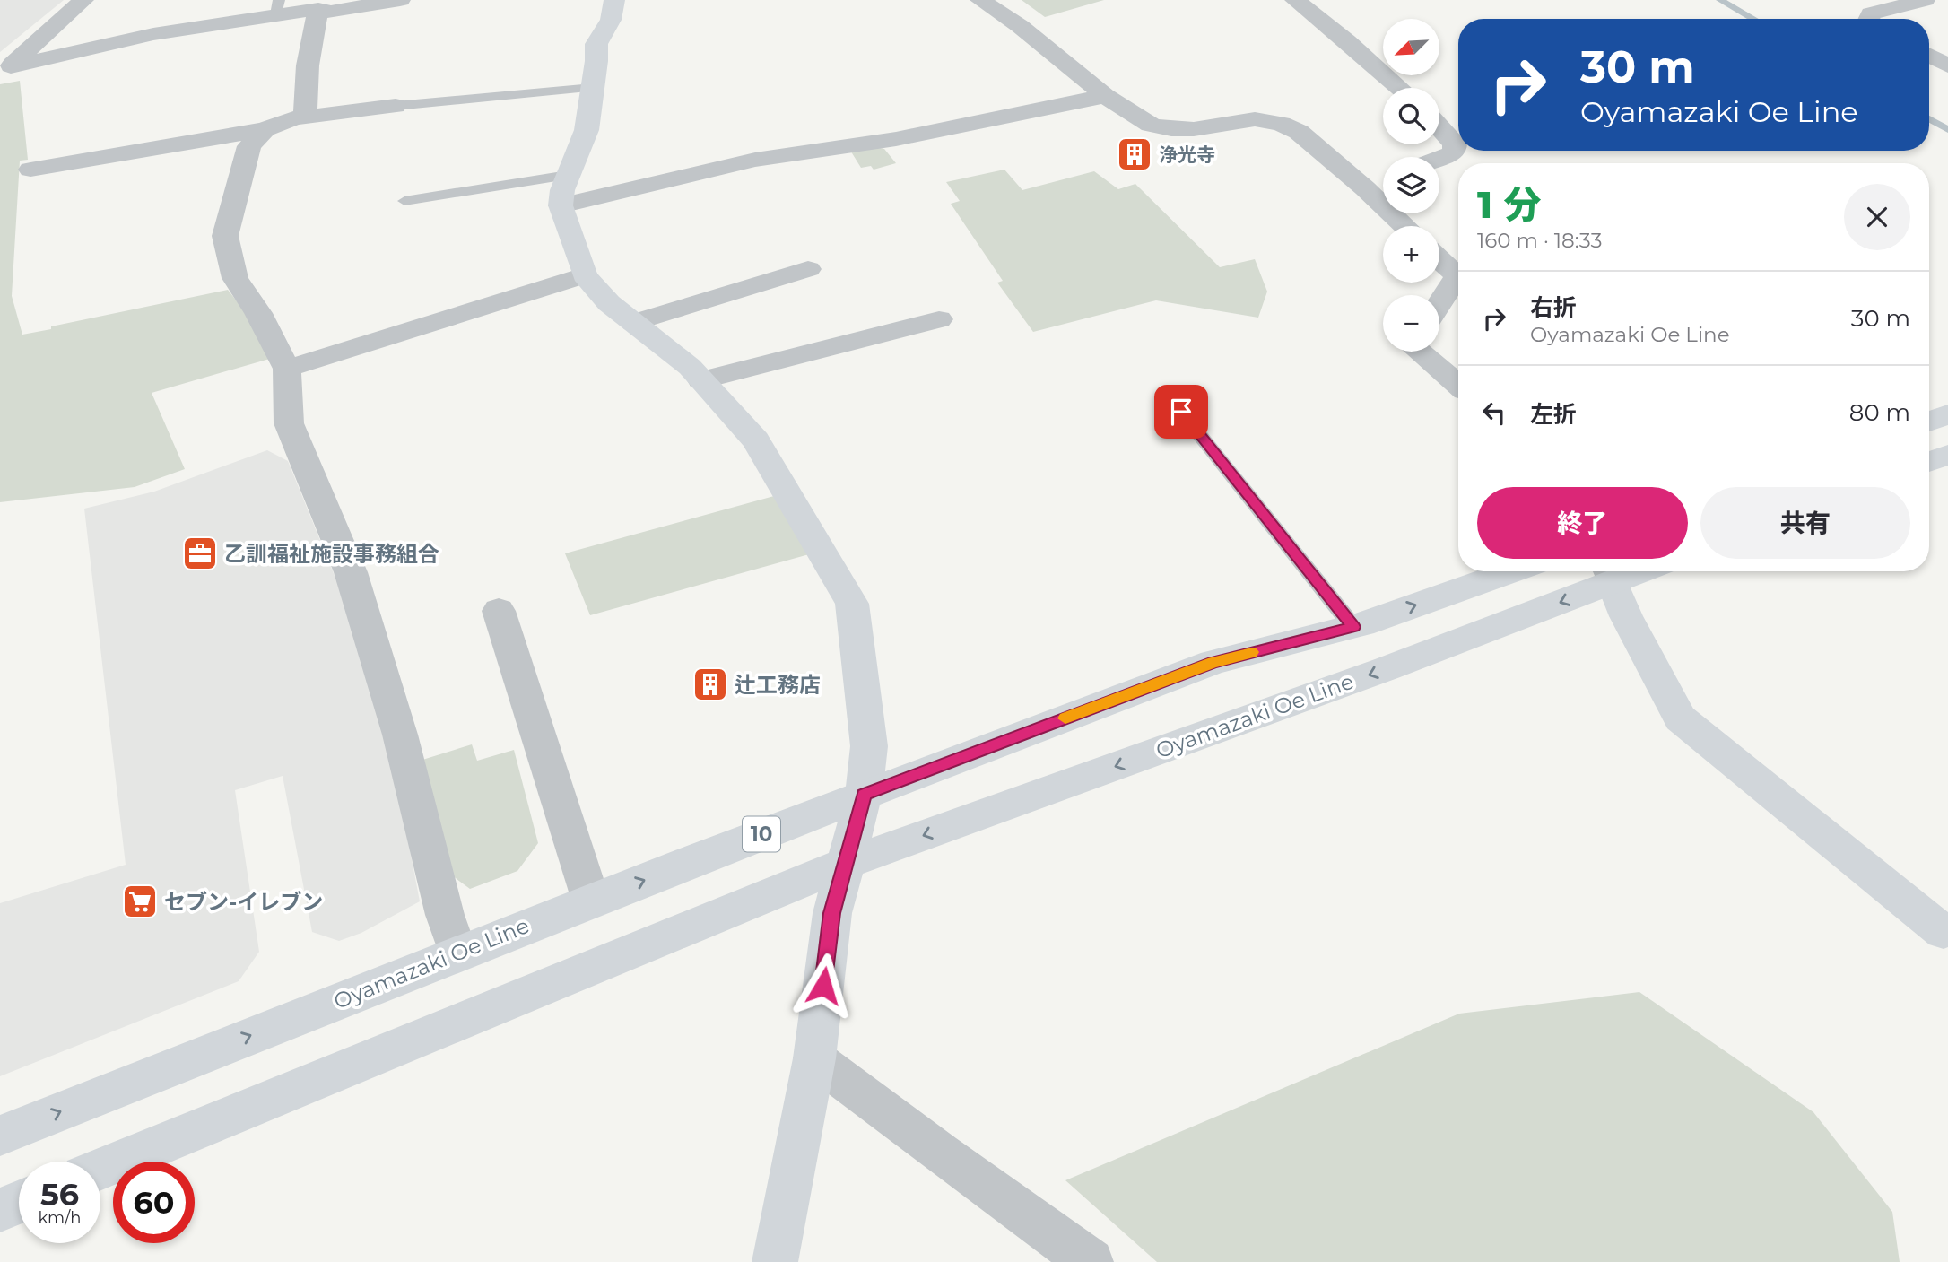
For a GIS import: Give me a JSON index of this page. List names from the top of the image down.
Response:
{
  "streets": {
    "main road": ["Oyamazaki Oe Line", "10"]
  },
  "places": {
    "building": ["浄光寺", "辻工務店"],
    "office": ["乙訓福祉施設事務組合"],
    "supermarket": ["セブン-イレブン"]
  },
  "north": "bottom left",
  "page": {
    "map_buttons": ["+", "−"],
    "turn": ["30 m", "Oyamazaki Oe Line"],
    "heading": ["1 分", "160 m · 18:33"],
    "list": [
      {
        "name": "右折",
        "note": "Oyamazaki Oe Line",
        "value": "30 m"
      },
      {
        "name": "左折",
        "value": "80 m"
      }
    ],
    "buttons": ["終了", "共有"],
    "speed": "56 km/h",
    "limit": "60"
  }
}
